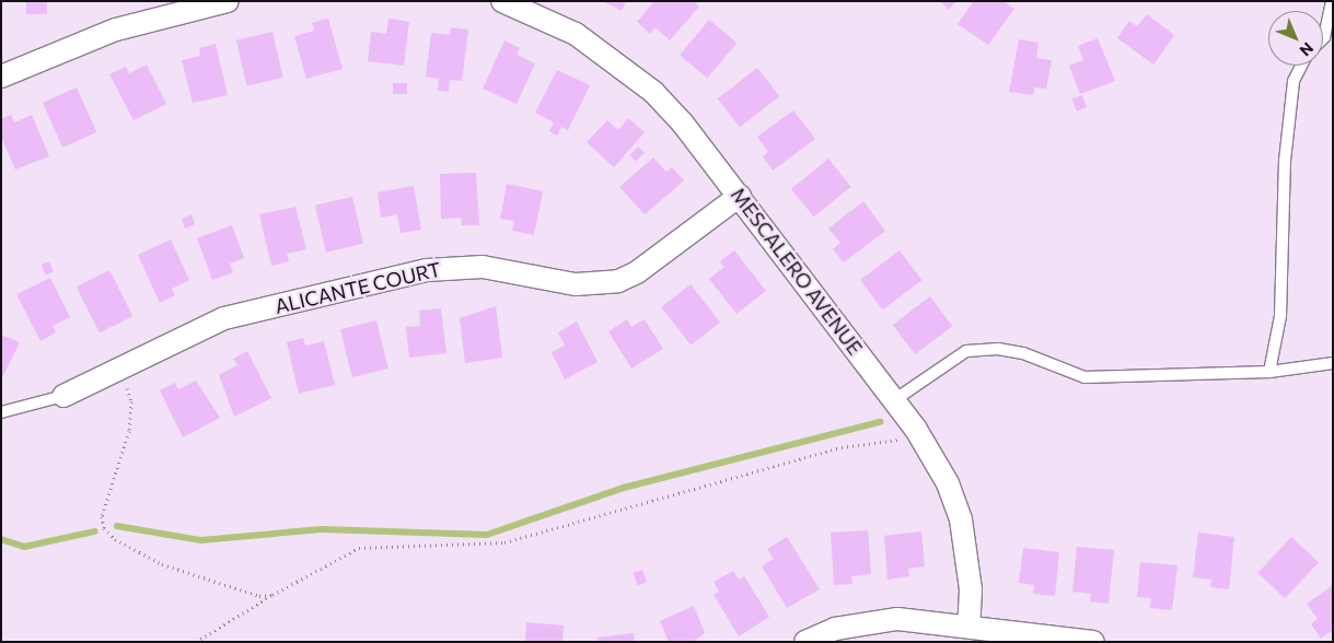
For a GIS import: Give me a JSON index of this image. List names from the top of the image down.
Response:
{
  "streets": {
    "street": ["MESCALERO AVENUE", "ALICANTE COURT"]
  },
  "crossings": [
    ["MESCALERO AVENUE", "ALICANTE COURT"]
  ],
  "north": "bottom right"
}
